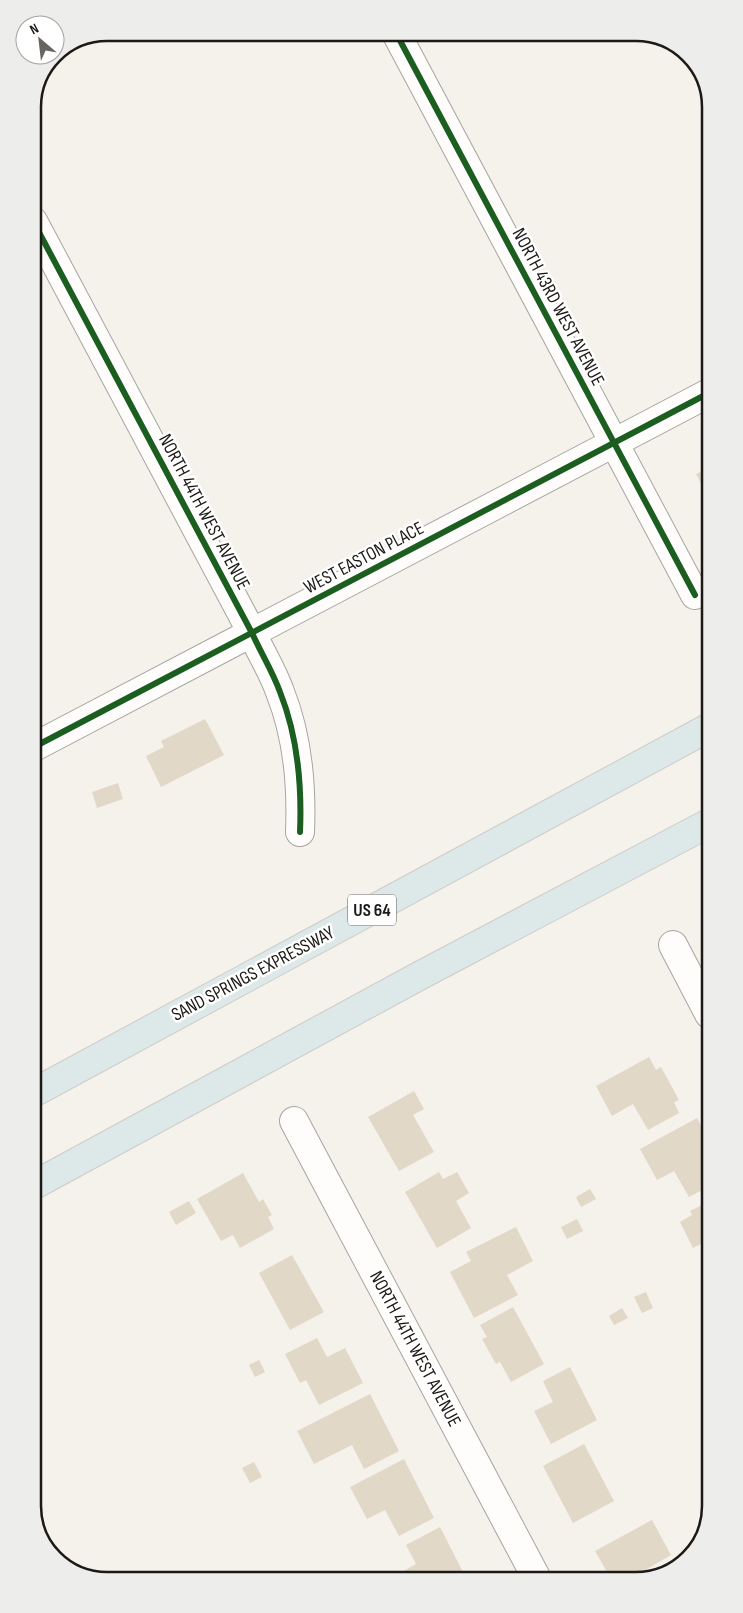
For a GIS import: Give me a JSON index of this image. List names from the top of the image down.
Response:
{
  "streets": {
    "highway": ["US 64", "SAND SPRINGS EXPRESSWAY"],
    "street": ["NORTH 43RD WEST AVENUE", "NORTH 44TH WEST AVENUE", "WEST EASTON PLACE"]
  },
  "crossings": [
    ["NORTH 43RD WEST AVENUE", "WEST EASTON PLACE"],
    ["NORTH 44TH WEST AVENUE", "WEST EASTON PLACE"]
  ],
  "north": "top left"
}
